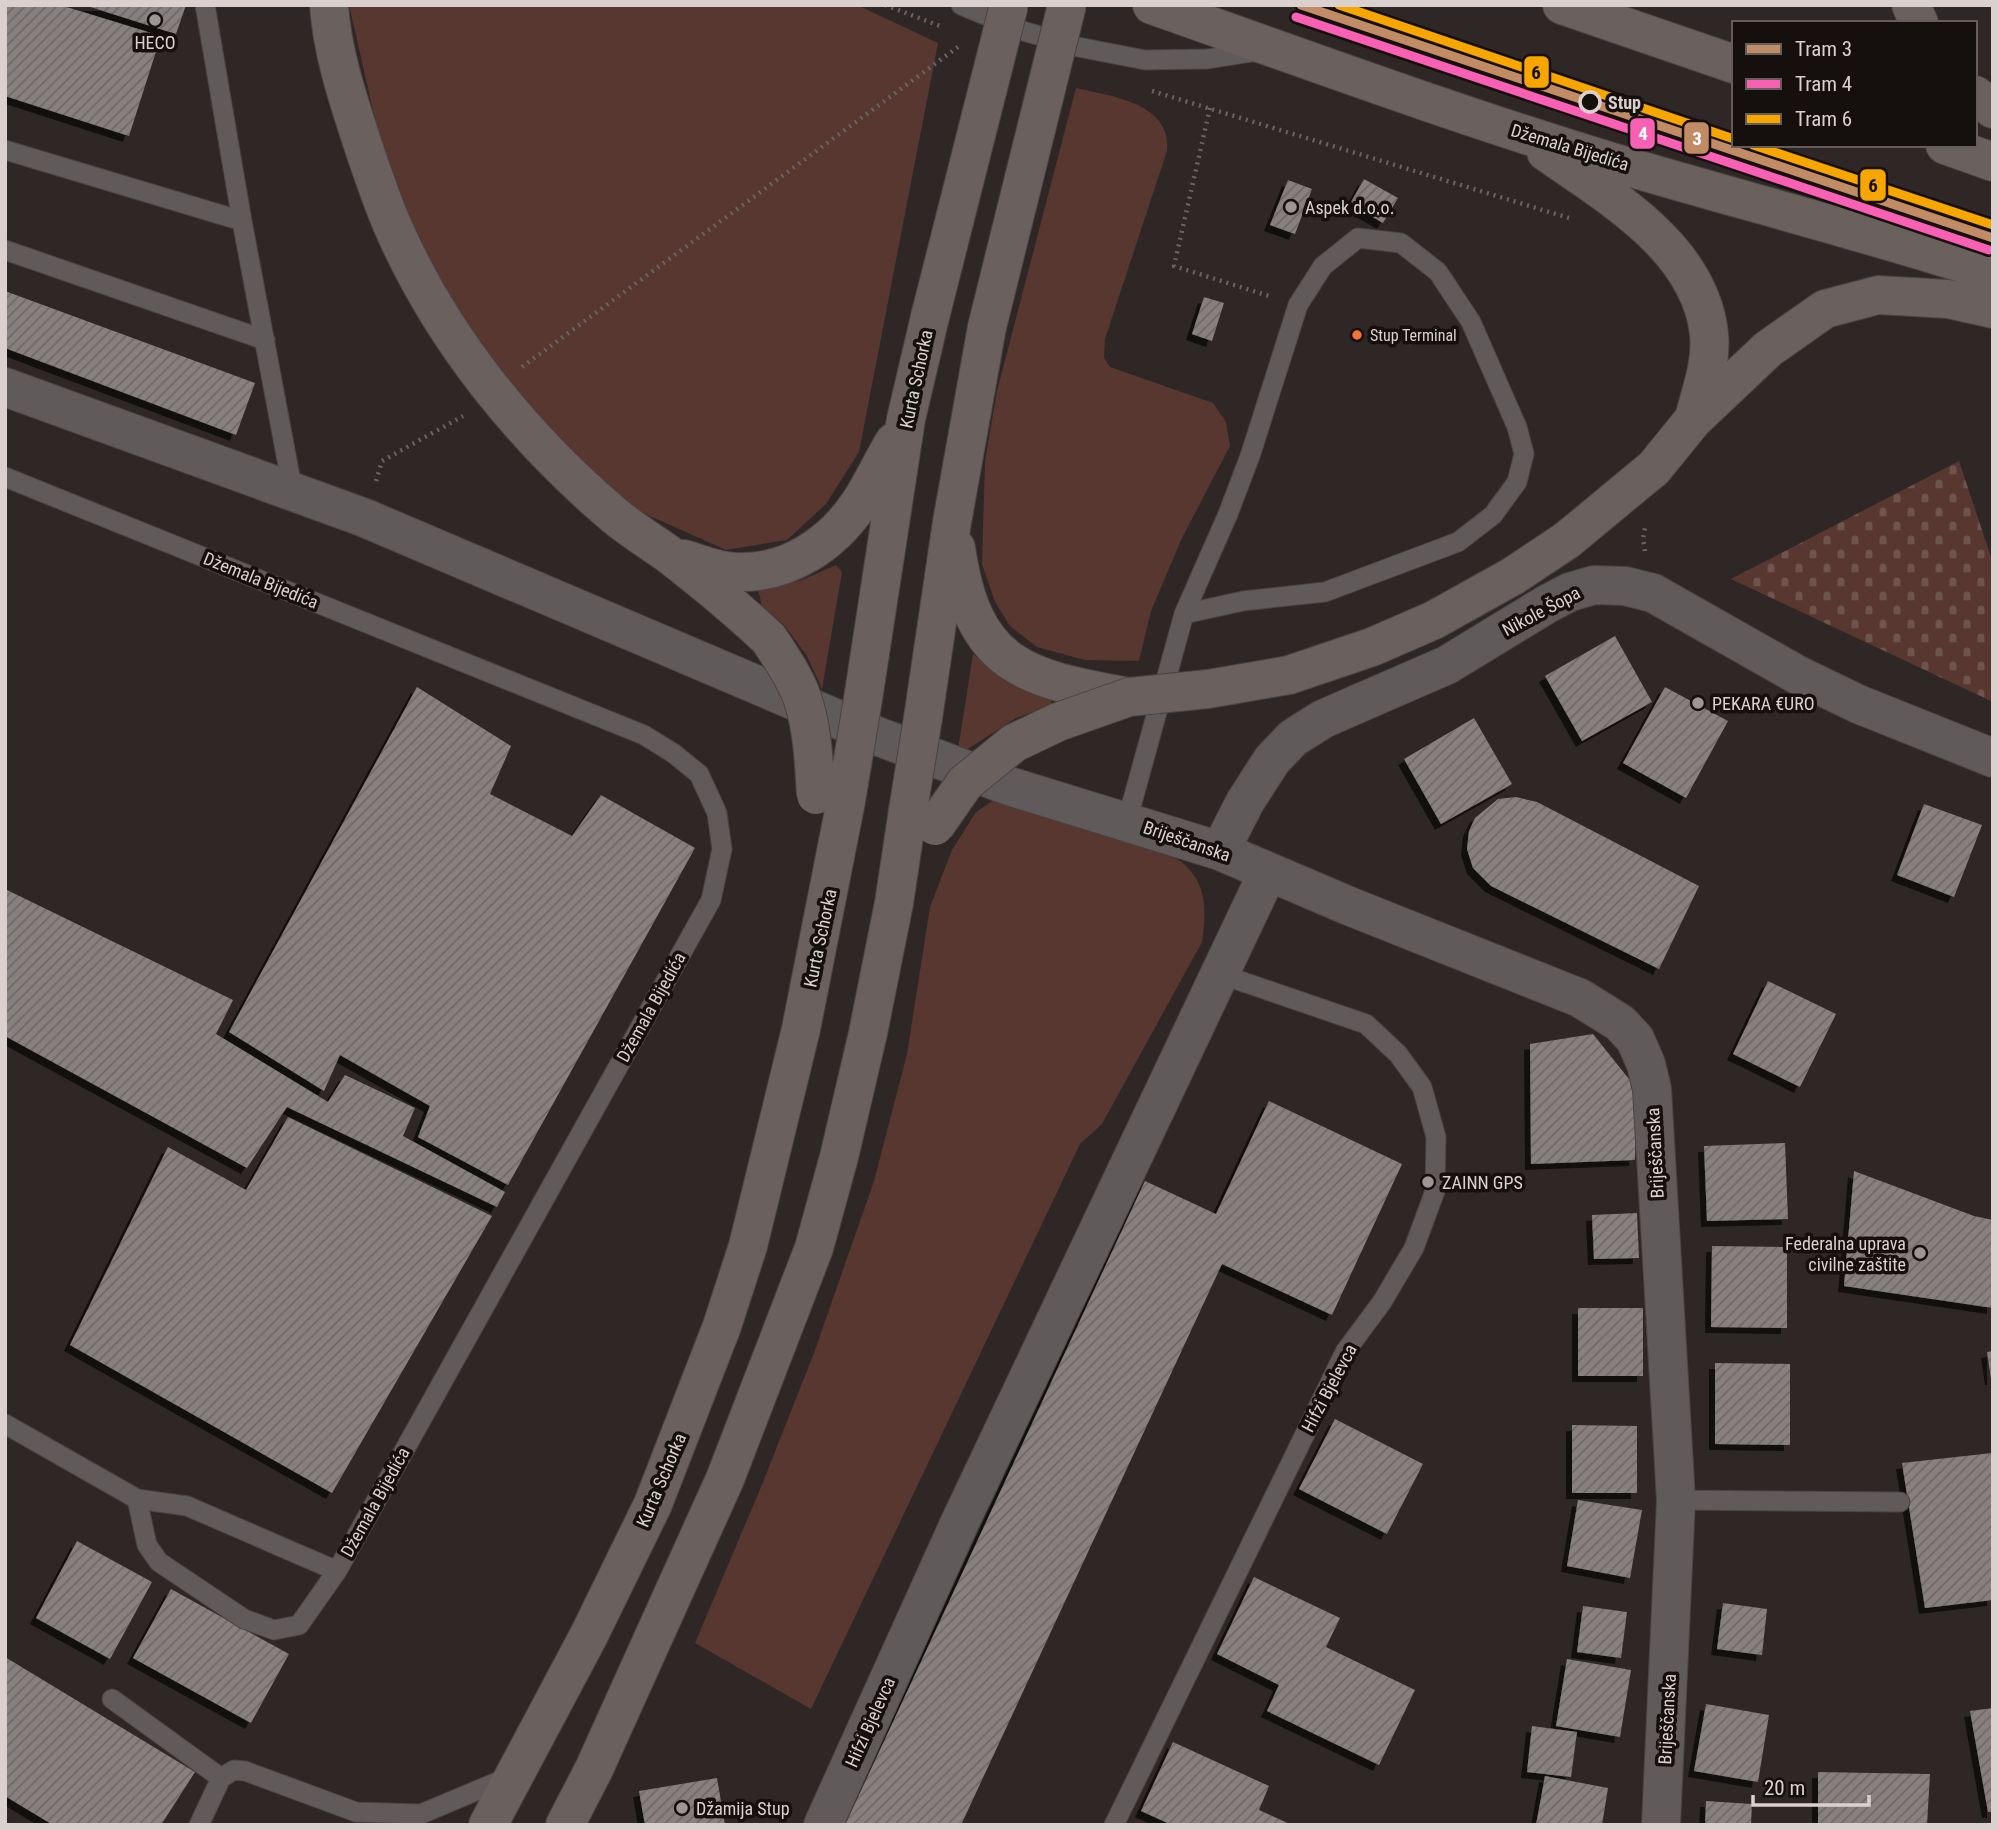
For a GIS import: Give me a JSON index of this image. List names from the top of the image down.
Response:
{
  "streets": {
    "main road": ["Džemala Bijedića", "Kurta Schorka"],
    "street": ["Nikole Šopa", "Briješčanska", "Hifzi Bjelevca"]
  },
  "crossings": [
    ["Nikole Šopa", "Briješčanska"],
    ["Briješčanska", "Hifzi Bjelevca"]
  ],
  "places": [
    "HECO",
    "Stup",
    "Aspek d.o.o.",
    "Stup Terminal",
    "PEKARA €URO",
    "ZAINN GPS",
    "Federalna uprava civilne zaštite",
    "Džamija Stup"
  ],
  "lines": ["tram line 3", "tram line 6", "tram line 4"],
  "legend": ["Tram 3", "Tram 4", "Tram 6"],
  "scale_bar": "20 m"
}
